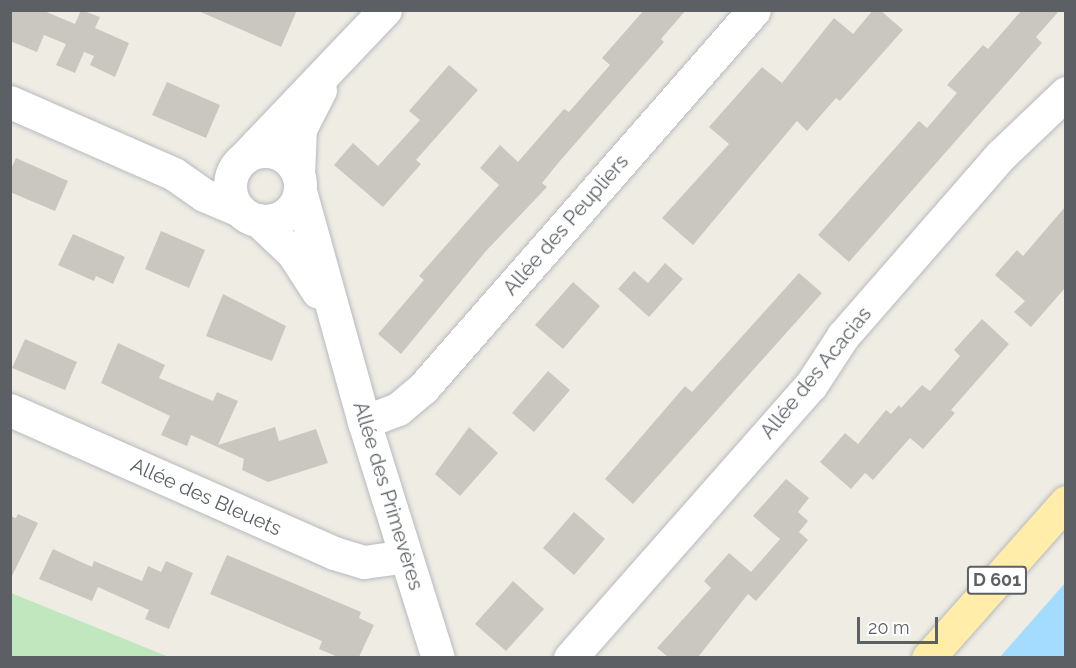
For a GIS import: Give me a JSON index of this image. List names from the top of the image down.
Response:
{
  "streets": {
    "main road": ["D 601"],
    "street": [
      "Allée des Peupliers",
      "Allée des Acacias",
      "Allée des Primevères",
      "Allée des Bleuets"
    ]
  },
  "crossings": [
    ["Allée des Peupliers", "Allée des Primevères"],
    ["Allée des Primevères", "Allée des Bleuets"]
  ],
  "scale_bar": "20 m"
}
